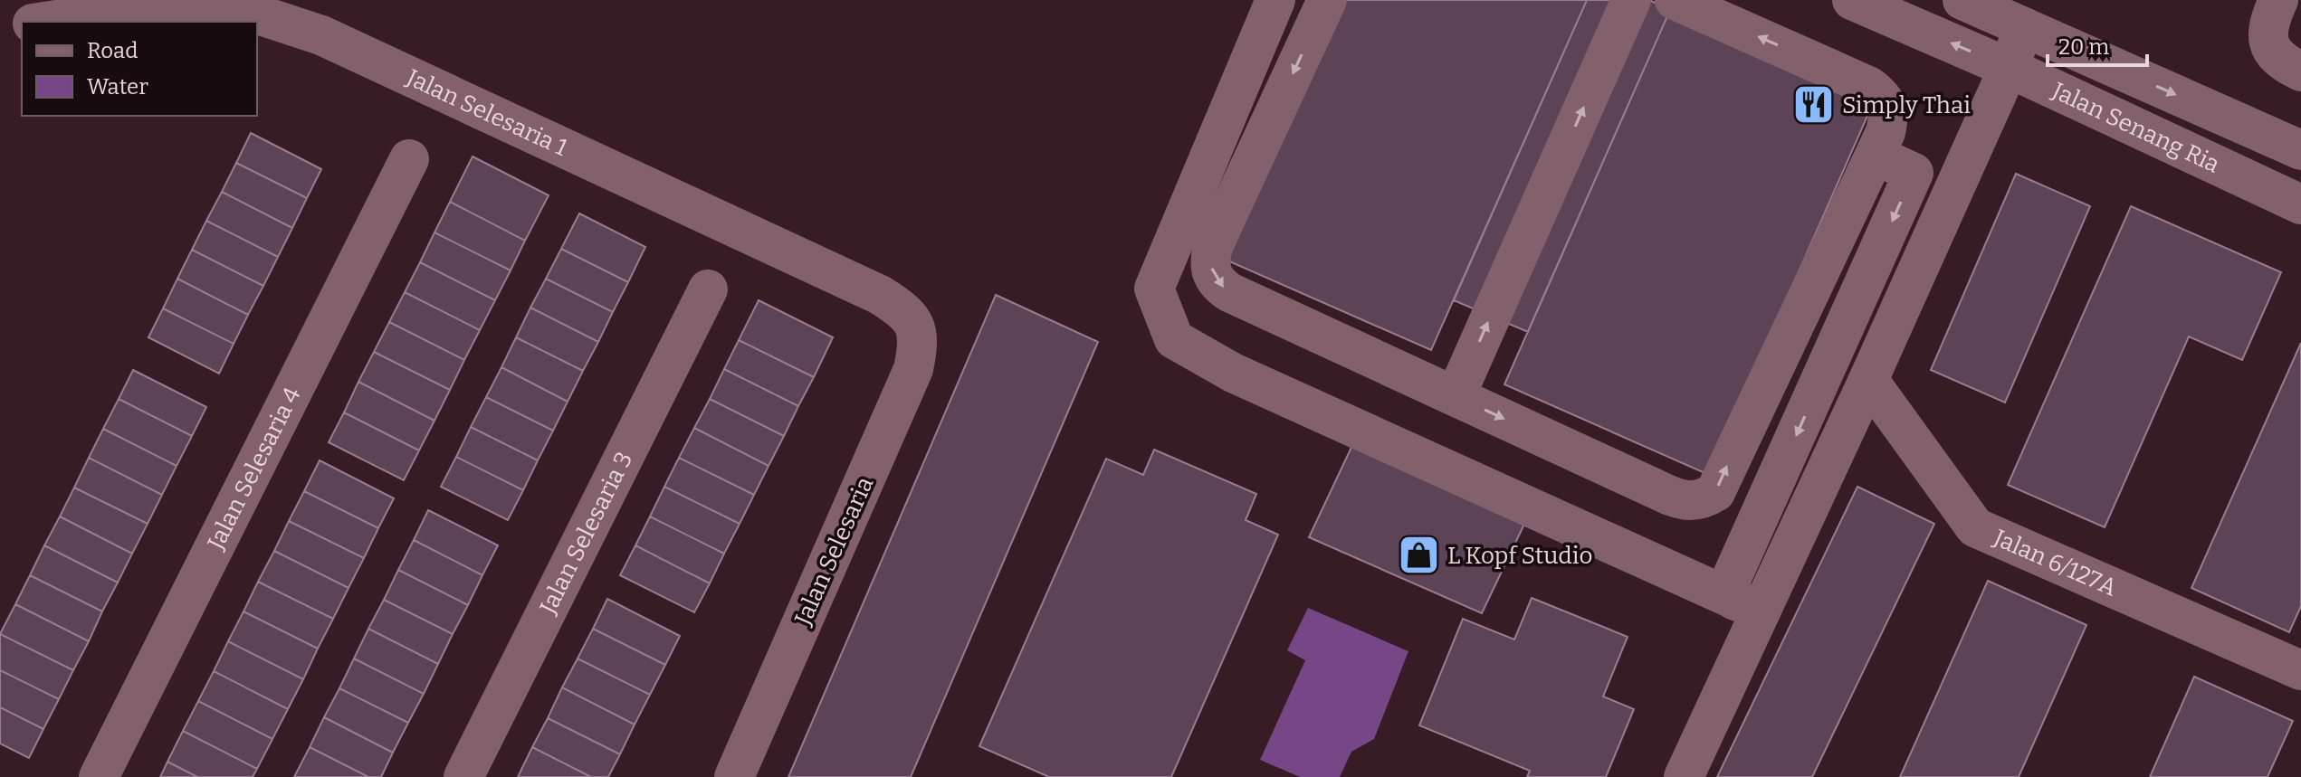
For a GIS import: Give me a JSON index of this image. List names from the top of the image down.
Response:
{
  "streets": {
    "street": [
      "Jalan Selesaria 1",
      "Jalan Senang Ria",
      "Jalan Selesaria 4",
      "Jalan Selesaria 3",
      "Jalan Selesaria",
      "Jalan 6/127A"
    ]
  },
  "crossings": [
    ["Jalan Selesaria 1", "Jalan Selesaria"]
  ],
  "places": {
    "restaurant": ["Simply Thai"],
    "shop": ["L Kopf Studio"]
  },
  "legend": ["Road", "Water"],
  "scale_bar": "20 m"
}
